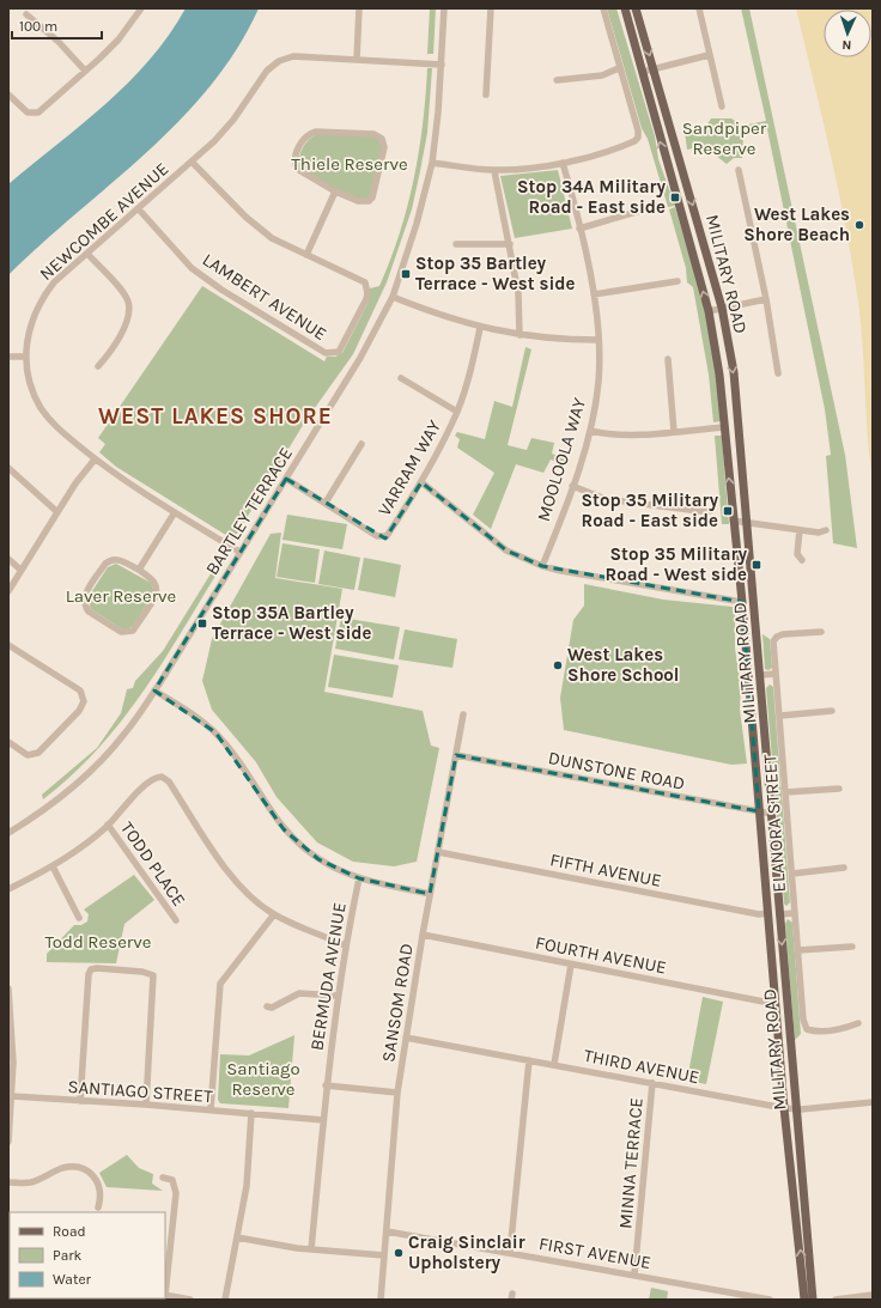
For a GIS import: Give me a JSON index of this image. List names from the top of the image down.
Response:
{
  "streets": {
    "main road": ["MILITARY ROAD"],
    "street": [
      "NEWCOMBE AVENUE",
      "LAMBERT AVENUE",
      "MOOLOOLA WAY",
      "VARRAM WAY",
      "BARTLEY TERRACE",
      "DUNSTONE ROAD",
      "ELANORA STREET",
      "TODD PLACE",
      "FIFTH AVENUE",
      "FOURTH AVENUE",
      "BERMUDA AVENUE",
      "SANSOM ROAD",
      "THIRD AVENUE",
      "SANTIAGO STREET",
      "MINNA TERRACE",
      "FIRST AVENUE"
    ]
  },
  "crossings": [
    ["NEWCOMBE AVENUE", "LAMBERT AVENUE"],
    ["NEWCOMBE AVENUE", "BARTLEY TERRACE"],
    ["MILITARY ROAD", "DUNSTONE ROAD"],
    ["MILITARY ROAD", "ELANORA STREET"],
    ["MILITARY ROAD", "FIFTH AVENUE"],
    ["MILITARY ROAD", "FOURTH AVENUE"],
    ["MILITARY ROAD", "THIRD AVENUE"],
    ["VARRAM WAY", "BARTLEY TERRACE"],
    ["DUNSTONE ROAD", "SANSOM ROAD"],
    ["FIFTH AVENUE", "SANSOM ROAD"],
    ["FOURTH AVENUE", "SANSOM ROAD"],
    ["BERMUDA AVENUE", "SANTIAGO STREET"],
    ["SANSOM ROAD", "THIRD AVENUE"],
    ["SANSOM ROAD", "FIRST AVENUE"],
    ["THIRD AVENUE", "MINNA TERRACE"],
    ["MINNA TERRACE", "FIRST AVENUE"]
  ],
  "districts": ["WEST LAKES SHORE"],
  "parks": [
    "Sandpiper Reserve",
    "Thiele Reserve",
    "Laver Reserve",
    "Todd Reserve",
    "Santiago Reserve"
  ],
  "places": {
    "transit": [
      "Stop 34A Military Road - East side",
      "Stop 35 Bartley Terrace - West side",
      "Stop 35 Military Road - East side",
      "Stop 35 Military Road - West side",
      "Stop 35A Bartley Terrace - West side"
    ],
    "other": ["West Lakes Shore Beach", "West Lakes Shore School", "Craig Sinclair Upholstery"]
  },
  "legend": ["Road", "Park", "Water"],
  "scale_bar": "100 m",
  "north": "bottom"
}
